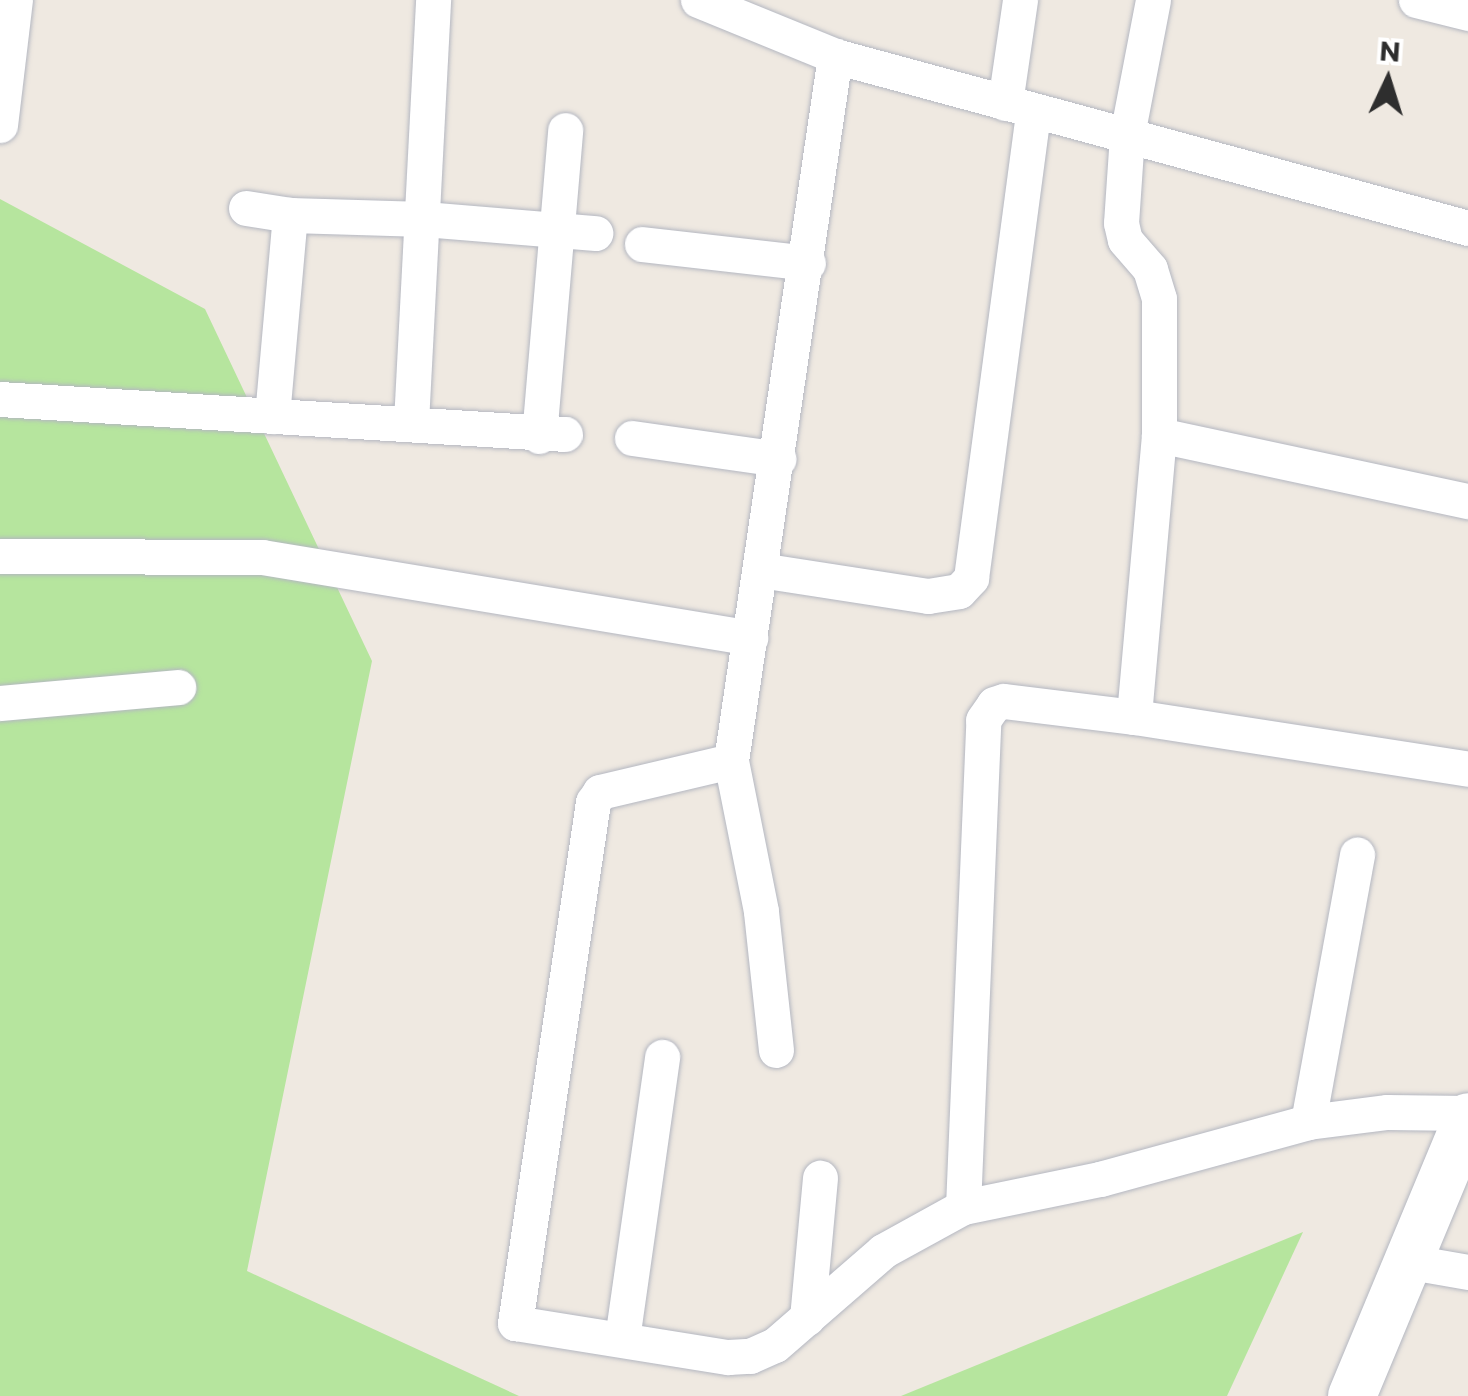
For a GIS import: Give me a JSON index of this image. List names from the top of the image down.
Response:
{
  "north": "top"
}
